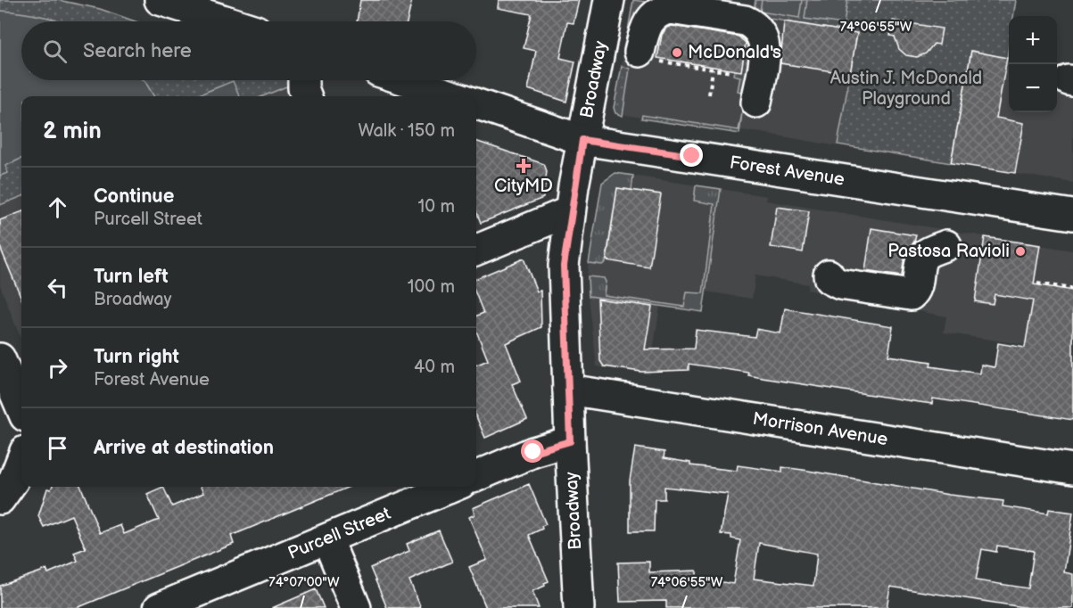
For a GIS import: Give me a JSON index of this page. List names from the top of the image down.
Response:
{
  "streets": {
    "street": [
      "Broadway",
      "Forest Avenue",
      "Morrison Avenue",
      "Purcell Street"
    ]
  },
  "crossings": [
    ["Broadway", "Forest Avenue"],
    ["Broadway", "Morrison Avenue"]
  ],
  "parks": ["Austin J. McDonald Playground"],
  "places": {
    "other": ["McDonald's", "Pastosa Ravioli"],
    "health": ["CityMD"]
  },
  "page": {
    "map_buttons": ["+", "−"],
    "search": "Search here",
    "heading": ["2 min", "Walk · 150 m"],
    "list": [
      ["Continue", "Purcell Street", "10 m"],
      ["Turn left", "Broadway", "100 m"],
      ["Turn right", "Forest Avenue", "40 m"],
      "Arrive at destination"
    ]
  },
  "coordinates": ["74°06'55\"W", "74°07'00\"W"]
}
